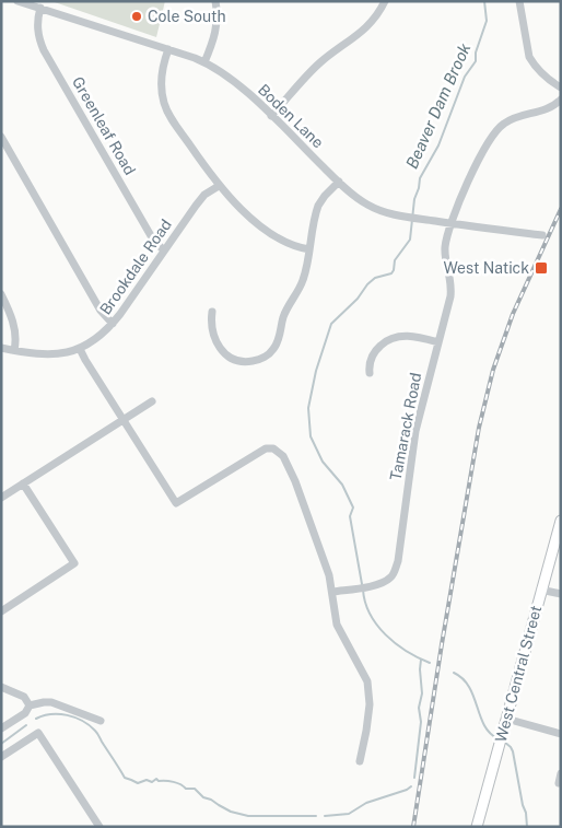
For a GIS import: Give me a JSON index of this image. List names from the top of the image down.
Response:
{
  "streets": {
    "main road": ["West Central Street"],
    "street": [
      "Boden Lane",
      "Greenleaf Road",
      "Brookdale Road",
      "Tamarack Road"
    ]
  },
  "crossings": [
    ["Boden Lane", "Greenleaf Road"],
    ["Boden Lane", "Tamarack Road"],
    ["Greenleaf Road", "Brookdale Road"]
  ],
  "water": ["Beaver Dam Brook"],
  "places": {
    "other": ["Cole South"],
    "transit": ["West Natick"]
  }
}
